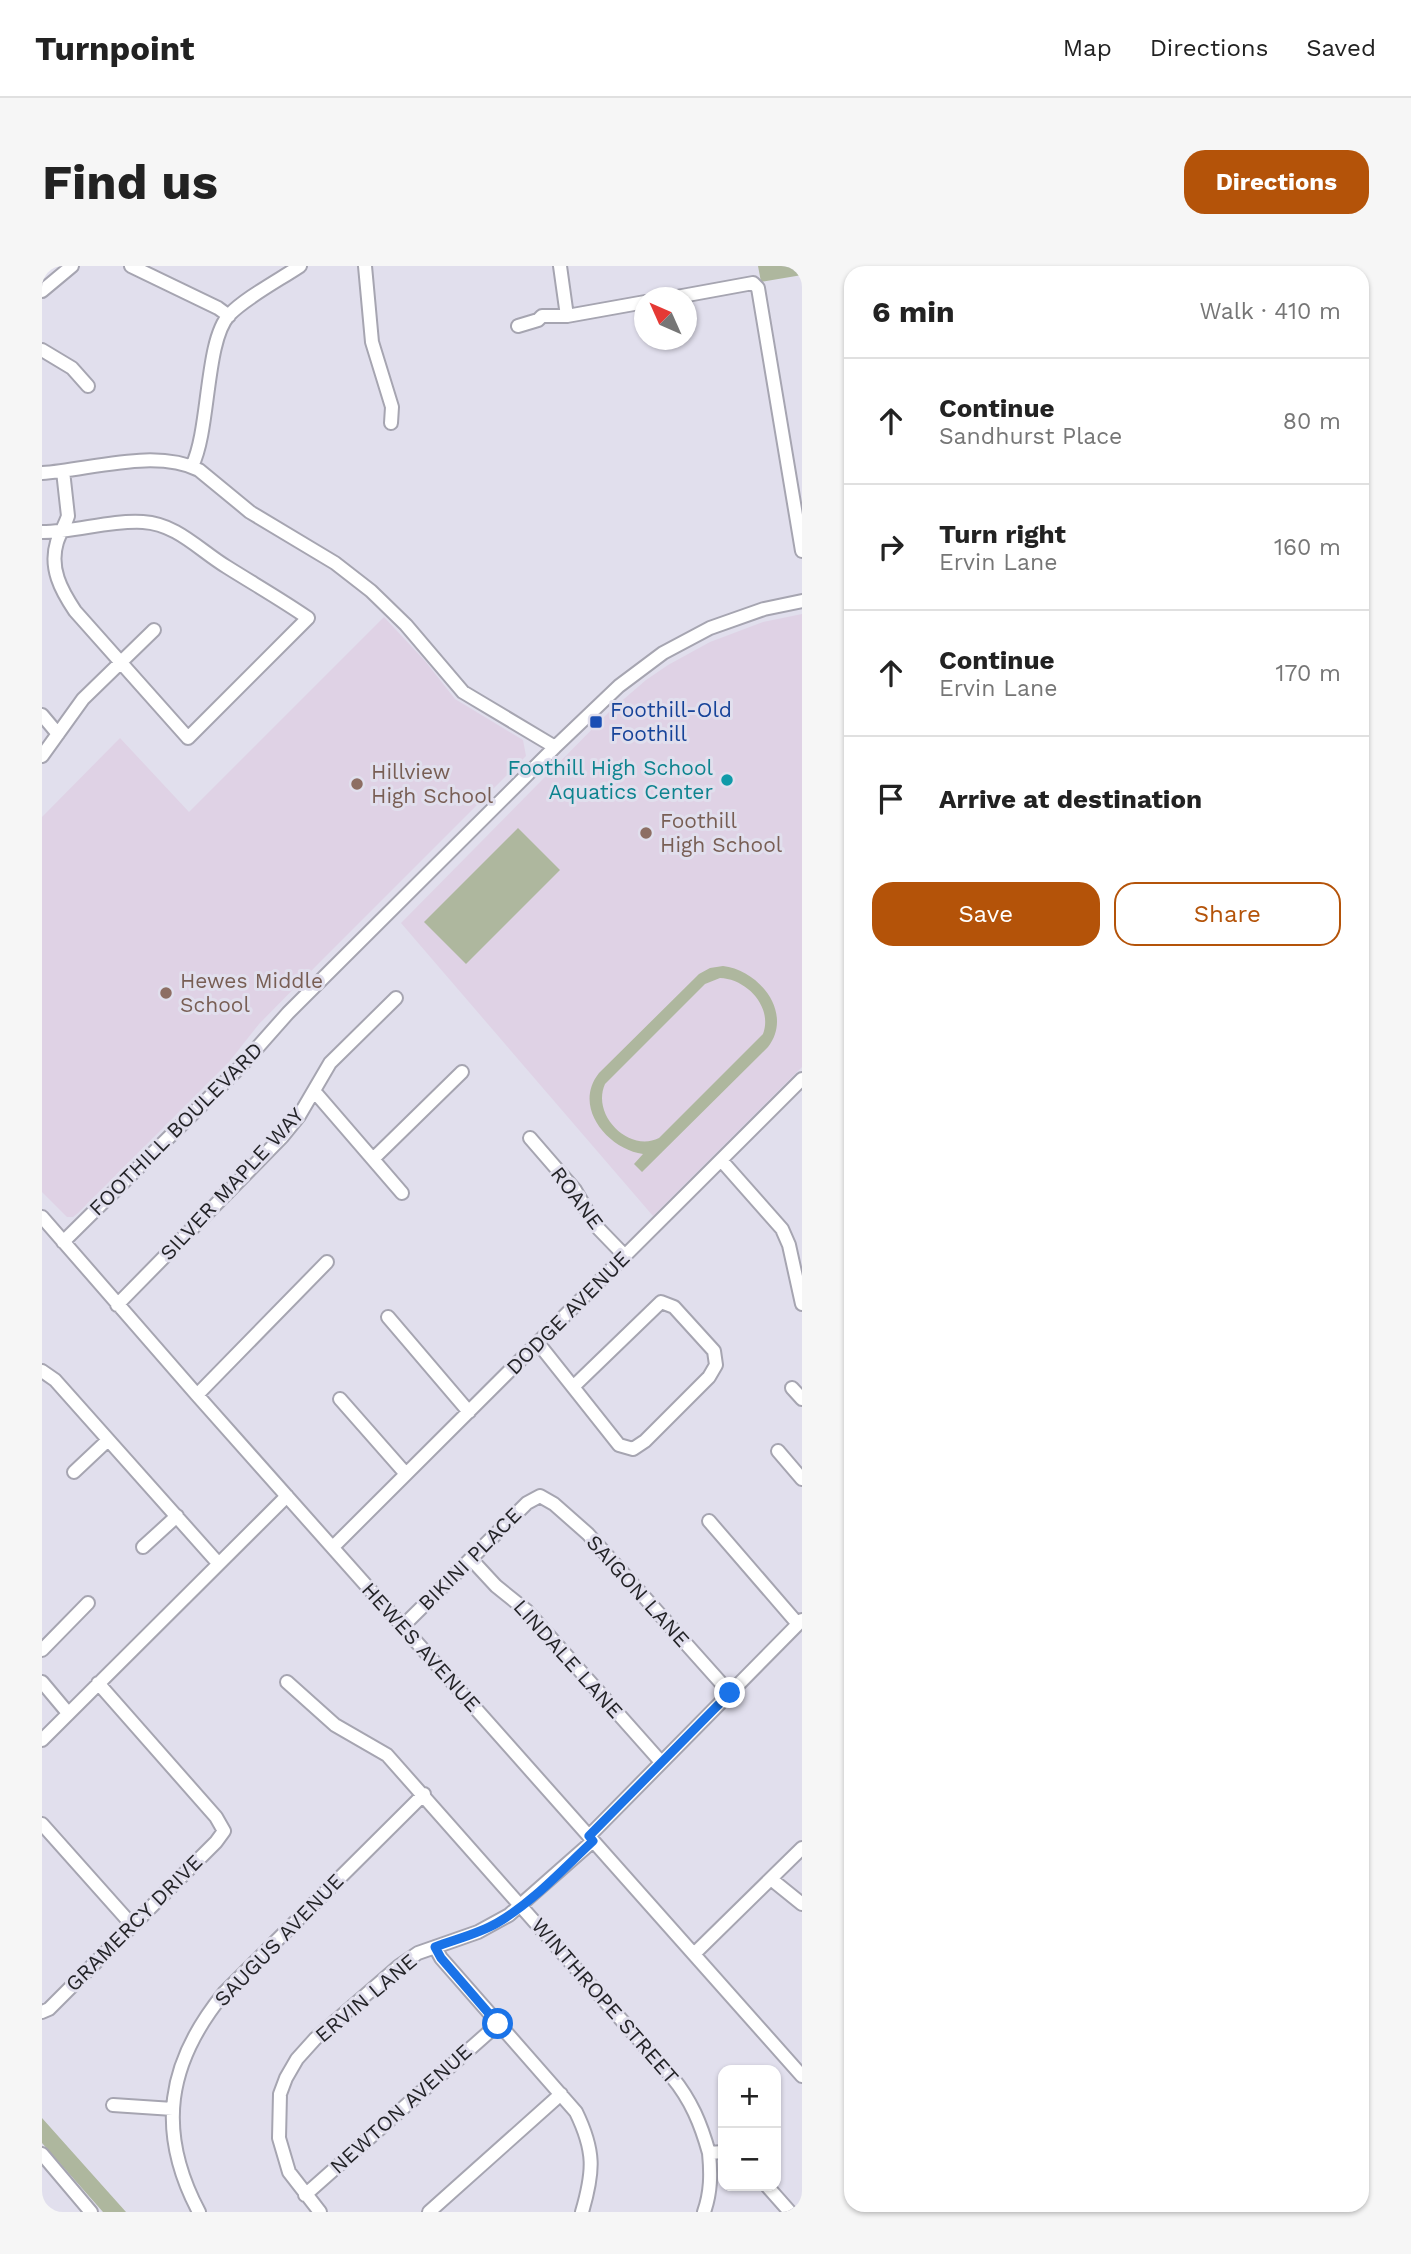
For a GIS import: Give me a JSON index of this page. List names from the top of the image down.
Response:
{
  "streets": {
    "street": [
      "FOOTHILL BOULEVARD",
      "SILVER MAPLE WAY",
      "ROANE",
      "DODGE AVENUE",
      "BIKINI PLACE",
      "SAIGON LANE",
      "HEWES AVENUE",
      "LINDALE LANE",
      "GRAMERCY DRIVE",
      "SAUGUS AVENUE",
      "ERVIN LANE",
      "WINTHROPE STREET",
      "NEWTON AVENUE"
    ]
  },
  "crossings": [
    ["FOOTHILL BOULEVARD", "HEWES AVENUE"],
    ["SILVER MAPLE WAY", "HEWES AVENUE"],
    ["ROANE", "DODGE AVENUE"],
    ["DODGE AVENUE", "HEWES AVENUE"],
    ["BIKINI PLACE", "SAIGON LANE"],
    ["BIKINI PLACE", "HEWES AVENUE"],
    ["BIKINI PLACE", "LINDALE LANE"],
    ["SAIGON LANE", "ERVIN LANE"],
    ["HEWES AVENUE", "ERVIN LANE"],
    ["LINDALE LANE", "ERVIN LANE"],
    ["SAUGUS AVENUE", "WINTHROPE STREET"],
    ["ERVIN LANE", "WINTHROPE STREET"],
    ["ERVIN LANE", "NEWTON AVENUE"]
  ],
  "places": {
    "transit": ["Foothill-Old Foothill"],
    "other": [
      "Foothill High School Aquatics Center",
      "Hillview High School",
      "Foothill High School",
      "Hewes Middle School"
    ]
  },
  "north": "top left",
  "page": {
    "header": "Turnpoint",
    "nav": ["Map", "Directions", "Saved"],
    "buttons": [
      "Directions",
      ["Save", "Share"]
    ],
    "title": "Find us",
    "heading": ["6 min", "Walk · 410 m"],
    "list": [
      ["Continue", "Sandhurst Place", "80 m"],
      ["Turn right", "Ervin Lane", "160 m"],
      ["Continue", "Ervin Lane", "170 m"],
      "Arrive at destination"
    ],
    "map_buttons": ["+", "−"]
  }
}
